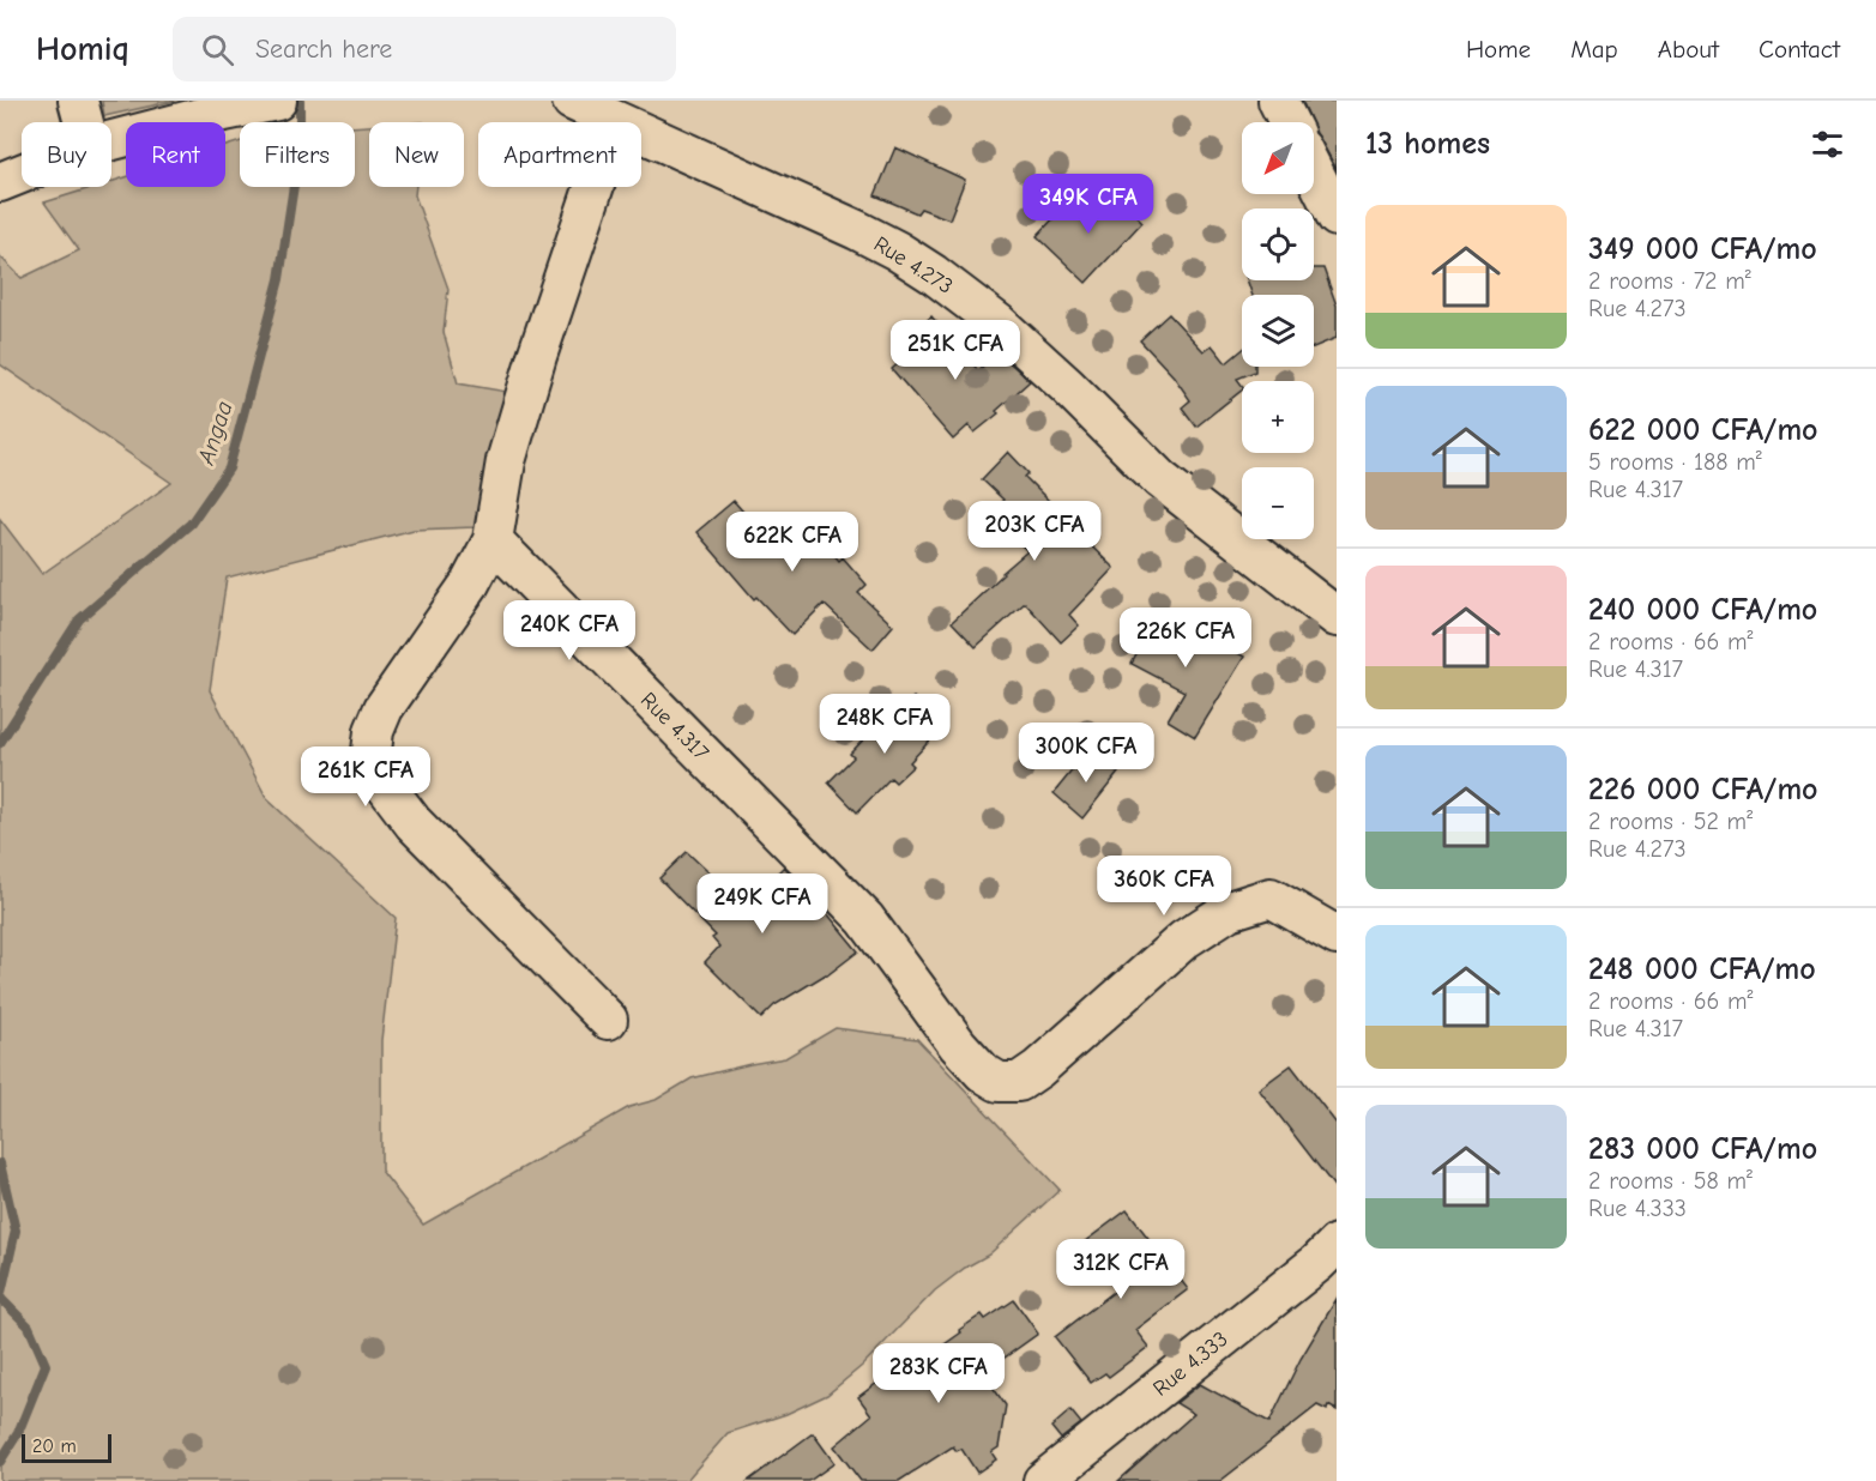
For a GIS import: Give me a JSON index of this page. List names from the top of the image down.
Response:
{
  "streets": {
    "street": ["Rue 4.273", "Rue 4.317", "Rue 4.333"]
  },
  "water": ["Angaa"],
  "scale_bar": "20 m",
  "north": "bottom left",
  "page": {
    "header": "Homiq",
    "search": "Search here",
    "nav": [
      "Home",
      "Map",
      "About",
      "Contact"
    ],
    "heading": "13 homes",
    "map_buttons": ["+", "−"],
    "chip": [
      "Buy",
      "Rent",
      "Filters",
      "New",
      "Apartment"
    ],
    "price": [
      "349K CFA",
      "251K CFA",
      "203K CFA",
      "622K CFA",
      "240K CFA",
      "226K CFA",
      "248K CFA",
      "300K CFA",
      "261K CFA",
      "360K CFA",
      "249K CFA",
      "312K CFA",
      "283K CFA"
    ],
    "list": [
      {
        "name": "349 000 CFA/mo",
        "note": "2 rooms · 72 m² · Rue 4.273"
      },
      {
        "name": "622 000 CFA/mo",
        "note": "5 rooms · 188 m² · Rue 4.317"
      },
      {
        "name": "240 000 CFA/mo",
        "note": "2 rooms · 66 m² · Rue 4.317"
      },
      {
        "name": "226 000 CFA/mo",
        "note": "2 rooms · 52 m² · Rue 4.273"
      },
      {
        "name": "248 000 CFA/mo",
        "note": "2 rooms · 66 m² · Rue 4.317"
      },
      {
        "name": "283 000 CFA/mo",
        "note": "2 rooms · 58 m² · Rue 4.333"
      }
    ],
    "scale": "20 m"
  }
}
